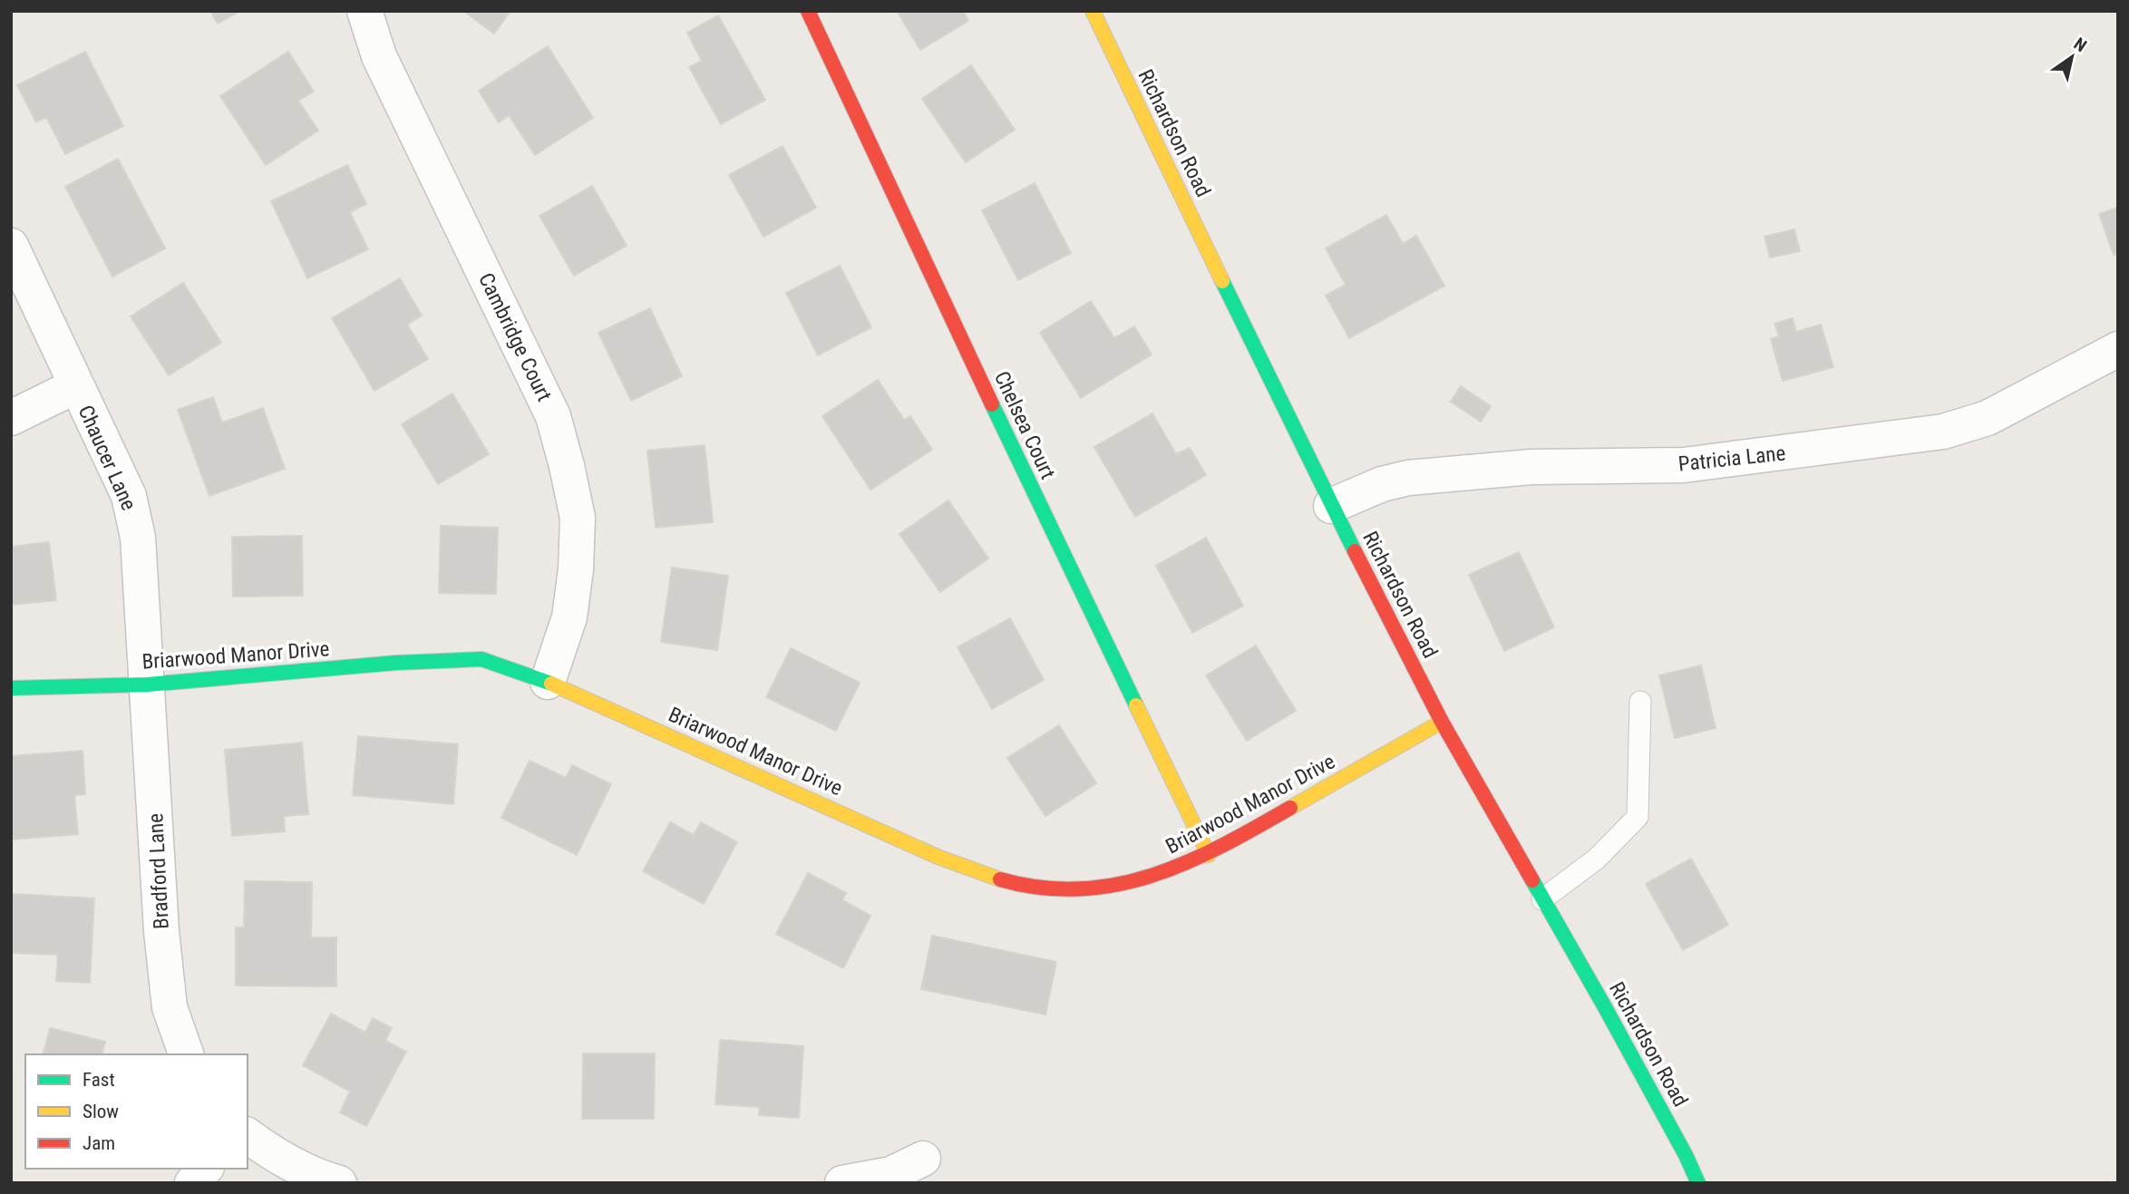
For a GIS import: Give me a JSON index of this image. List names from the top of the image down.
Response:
{
  "streets": {
    "street": [
      "Richardson Road",
      "Cambridge Court",
      "Chelsea Court",
      "Chaucer Lane",
      "Patricia Lane",
      "Briarwood Manor Drive",
      "Bradford Lane"
    ]
  },
  "crossings": [
    ["Richardson Road", "Patricia Lane"],
    ["Richardson Road", "Briarwood Manor Drive"],
    ["Cambridge Court", "Briarwood Manor Drive"],
    ["Chelsea Court", "Briarwood Manor Drive"],
    ["Chaucer Lane", "Briarwood Manor Drive"],
    ["Chaucer Lane", "Bradford Lane"],
    ["Briarwood Manor Drive", "Bradford Lane"]
  ],
  "legend": ["Fast", "Slow", "Jam"],
  "north": "top right"
}
